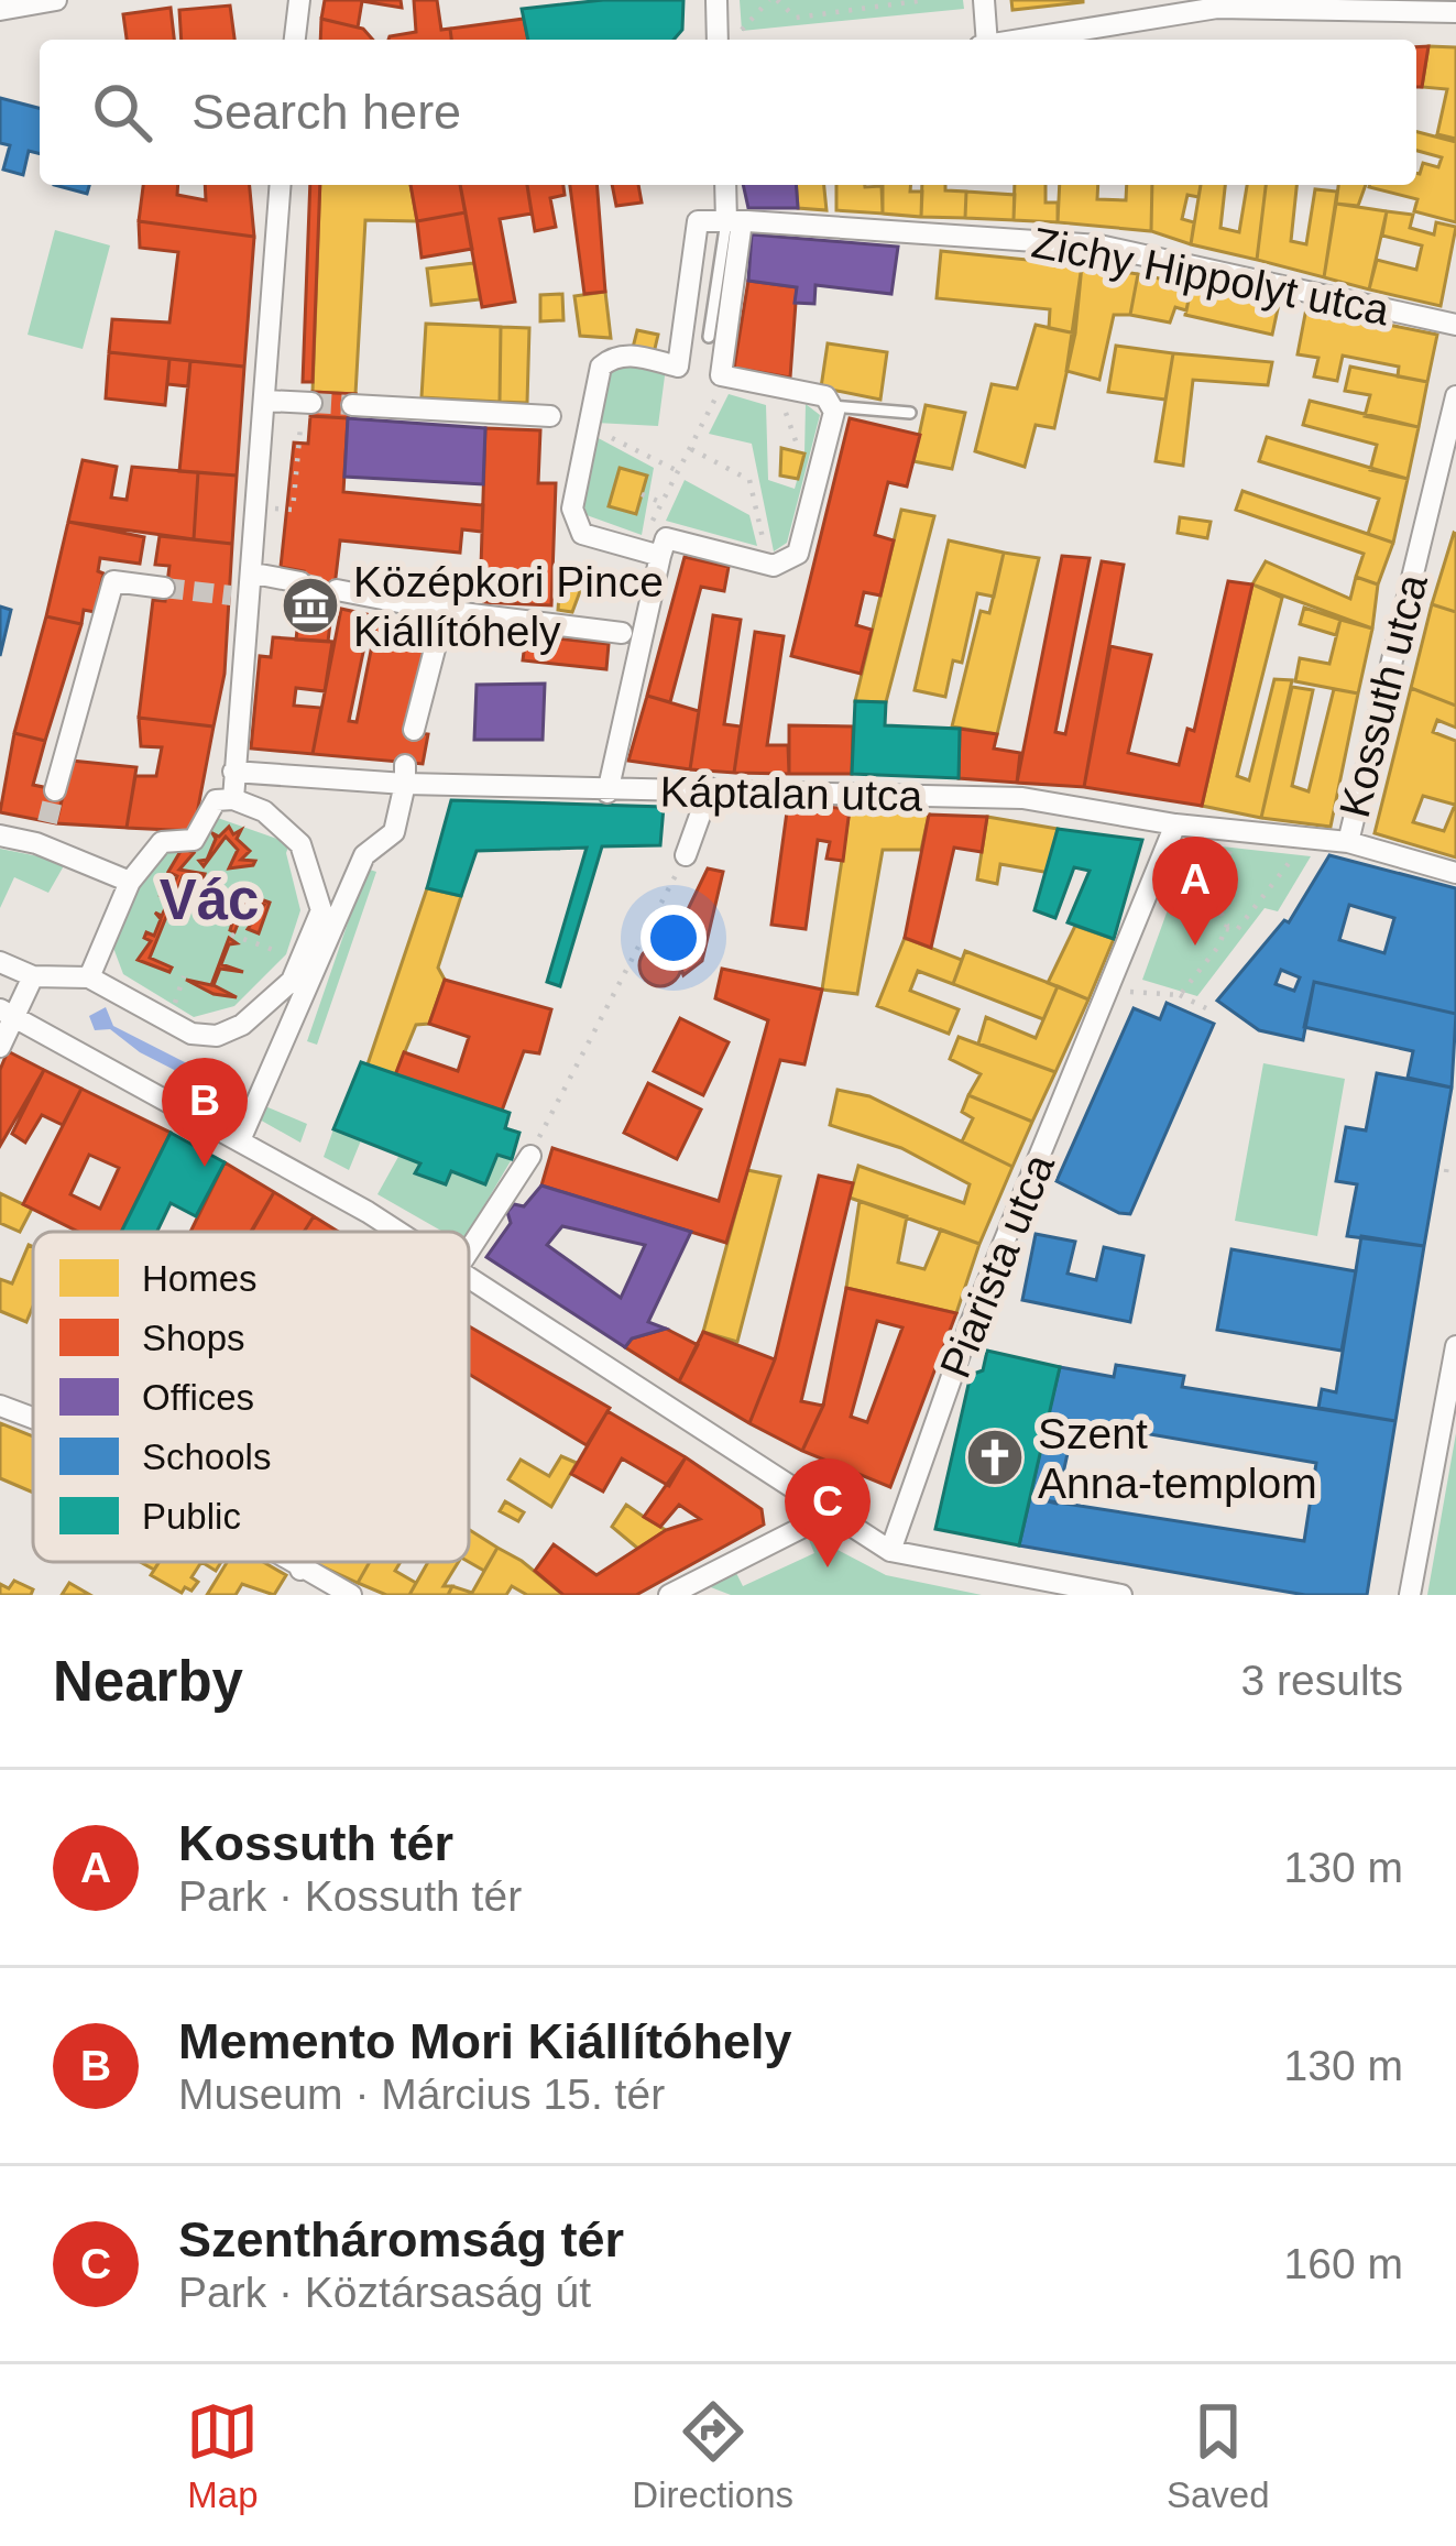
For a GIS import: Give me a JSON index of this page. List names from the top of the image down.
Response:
{
  "streets": {
    "street": [
      "Zichy Hippolyt utca",
      "Kossuth utca",
      "Káptalan utca",
      "Piarista utca"
    ]
  },
  "crossings": [
    ["Kossuth utca", "Káptalan utca"],
    ["Káptalan utca", "Piarista utca"]
  ],
  "districts": ["Vác"],
  "places": {
    "museum": ["Középkori Pince Kiállítóhely"],
    "church": ["Szent Anna-templom"]
  },
  "legend": [
    "Homes",
    "Shops",
    "Offices",
    "Schools",
    "Public"
  ],
  "page": {
    "search": "Search here",
    "pins": ["A", "B", "C"],
    "heading": ["Nearby", "3 results"],
    "list": [
      {
        "mark": "A",
        "name": "Kossuth tér",
        "note": "Park · Kossuth tér",
        "value": "130 m"
      },
      {
        "mark": "B",
        "name": "Memento Mori Kiállítóhely",
        "note": "Museum · Március 15. tér",
        "value": "130 m"
      },
      {
        "mark": "C",
        "name": "Szentháromság tér",
        "note": "Park · Köztársaság út",
        "value": "160 m"
      }
    ],
    "nav": ["Map", "Directions", "Saved"]
  }
}
